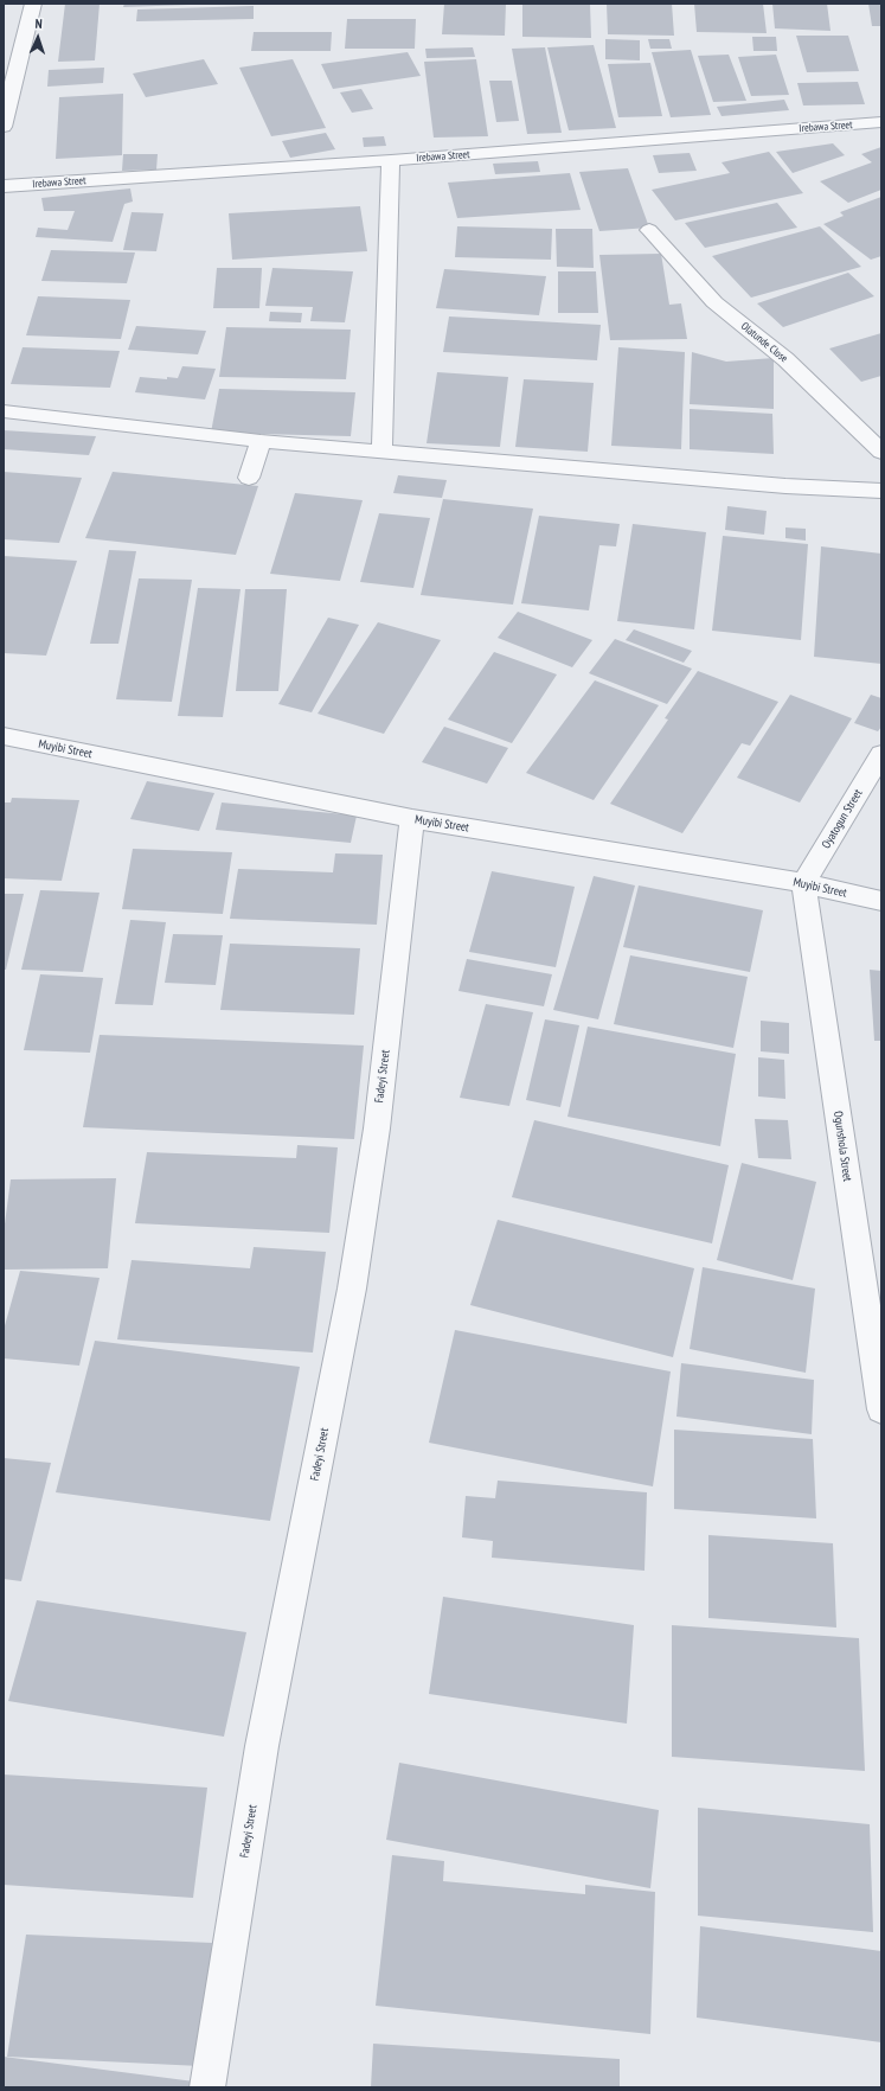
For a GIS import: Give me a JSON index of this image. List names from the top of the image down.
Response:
{
  "streets": {
    "street": [
      "Irebawa Street",
      "Olatunde Close",
      "Muyibi Street",
      "Oyatogun Street",
      "Fadeyi Street",
      "Ogunshola Street"
    ]
  },
  "crossings": [
    ["Muyibi Street", "Oyatogun Street"],
    ["Muyibi Street", "Fadeyi Street"],
    ["Muyibi Street", "Ogunshola Street"],
    ["Oyatogun Street", "Ogunshola Street"]
  ],
  "north": "top"
}
